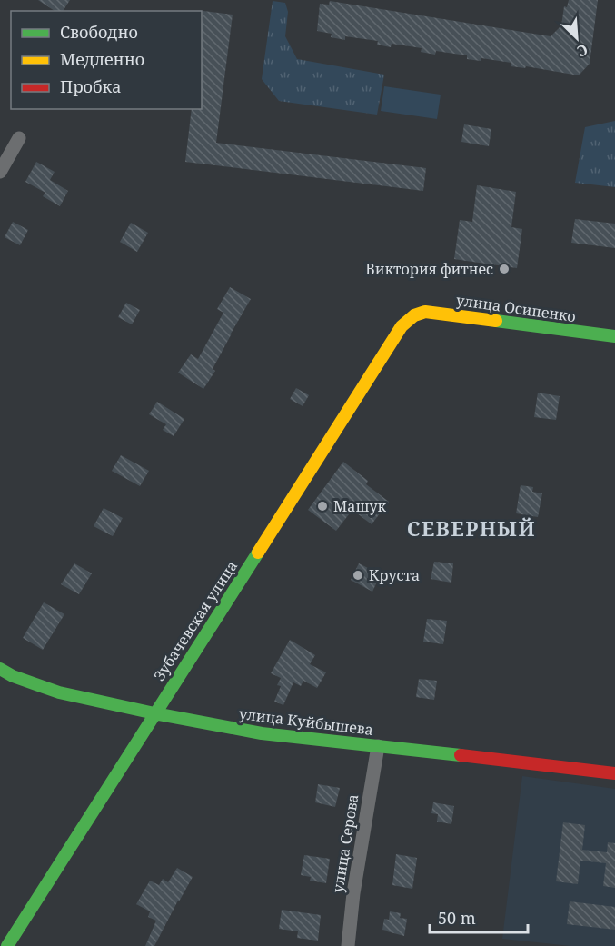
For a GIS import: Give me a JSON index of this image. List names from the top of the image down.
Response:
{
  "streets": {
    "street": [
      "улица Осипенко",
      "Зубачевская улица",
      "улица Куйбышева",
      "улица Серова"
    ]
  },
  "crossings": [
    ["улица Осипенко", "Зубачевская улица"],
    ["Зубачевская улица", "улица Куйбышева"],
    ["улица Куйбышева", "улица Серова"]
  ],
  "districts": ["СЕВЕРНЫЙ"],
  "places": ["Виктория фитнес", "Машук", "Круста"],
  "legend": ["Свободно", "Медленно", "Пробка"],
  "scale_bar": "50 m",
  "north": "bottom right"
}
